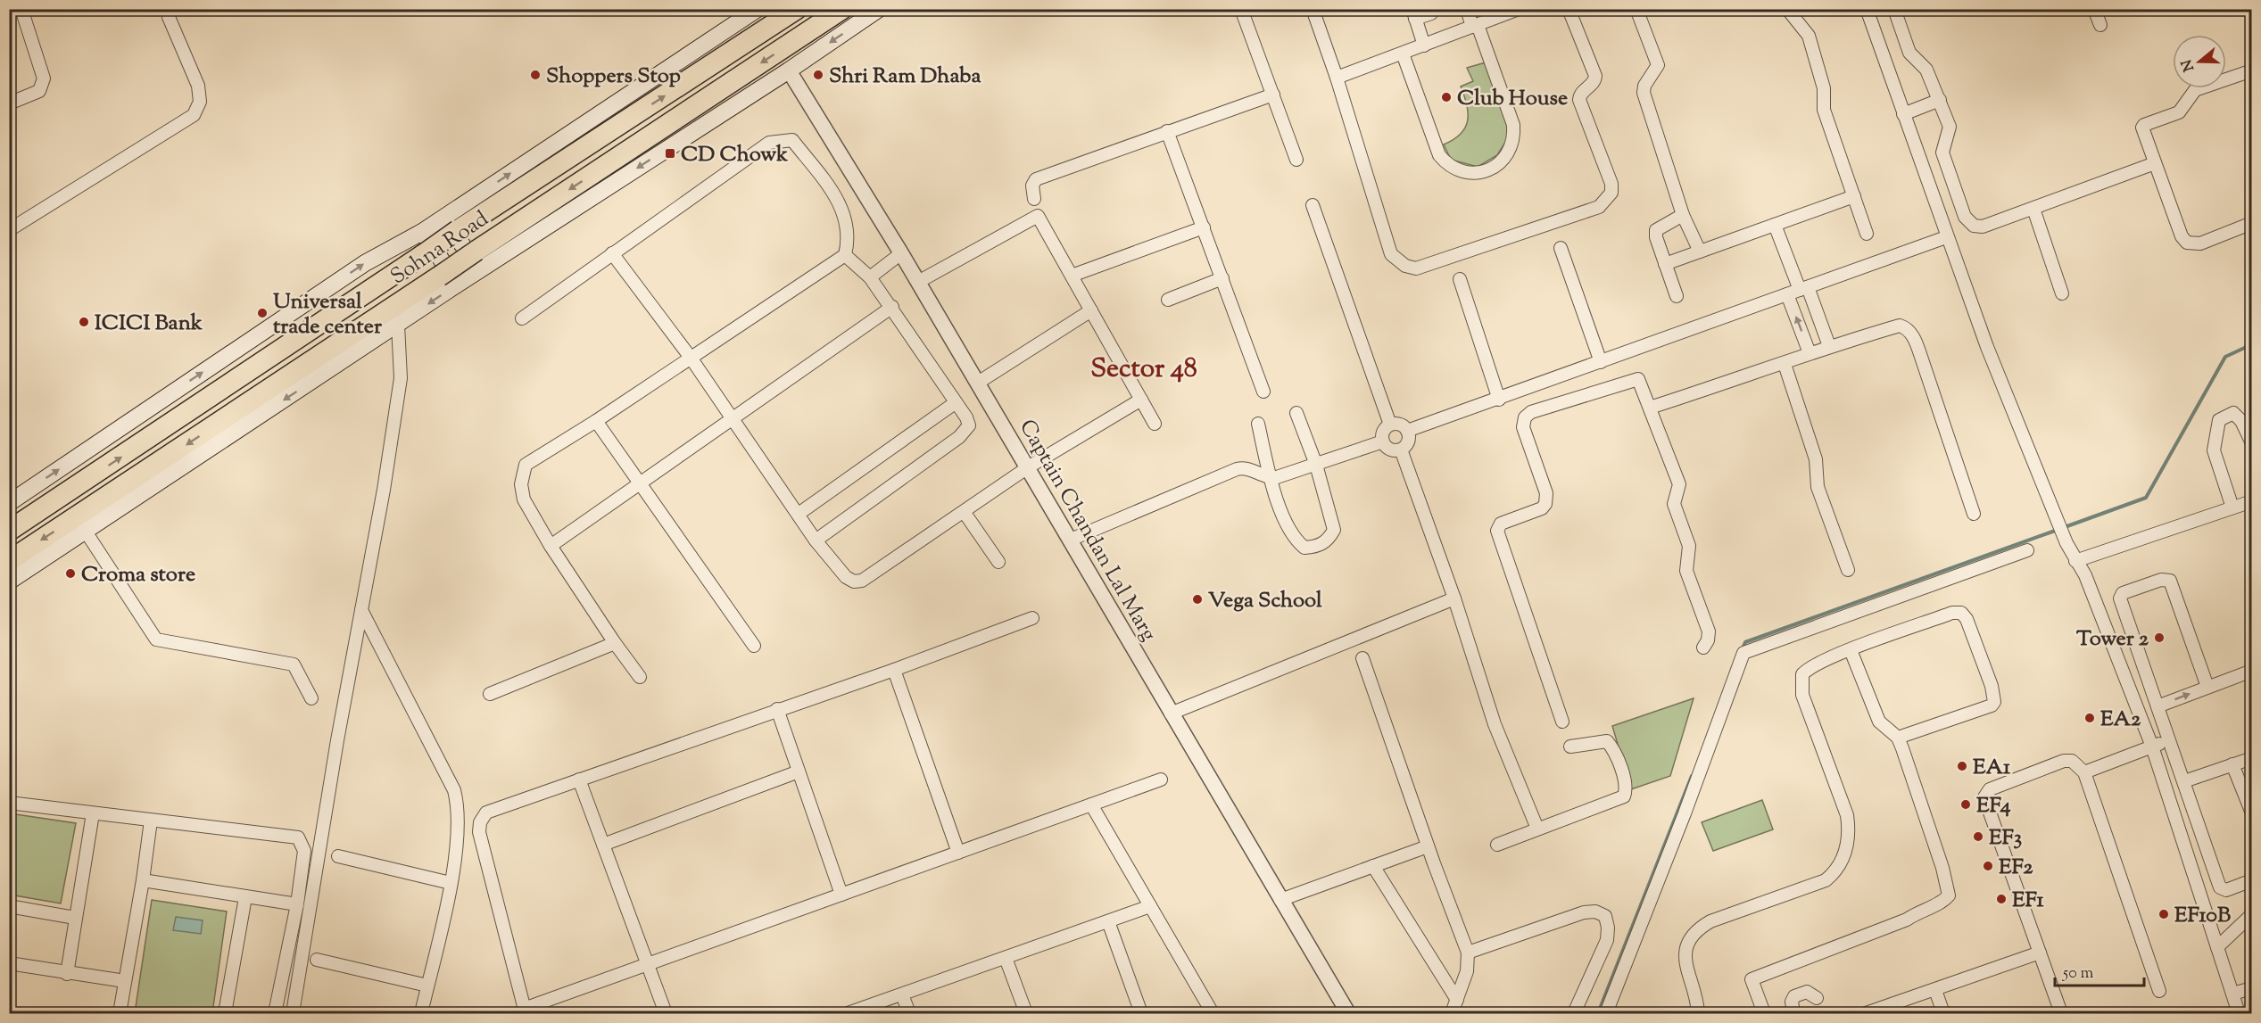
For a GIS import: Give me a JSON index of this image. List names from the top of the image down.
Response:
{
  "streets": {
    "highway": ["Sohna Road"],
    "street": ["Captain Chandan Lal Marg"]
  },
  "districts": ["Sector 48"],
  "places": {
    "other": [
      "Shoppers Stop",
      "Shri Ram Dhaba",
      "Club House",
      "Universal trade center",
      "ICICI Bank",
      "Croma store",
      "Vega School",
      "Tower 2",
      "EA2",
      "EA1",
      "EF4",
      "EF3",
      "EF2",
      "EF1",
      "EF10B"
    ],
    "transit": ["CD Chowk"]
  },
  "scale_bar": "50 m",
  "north": "left"
}
